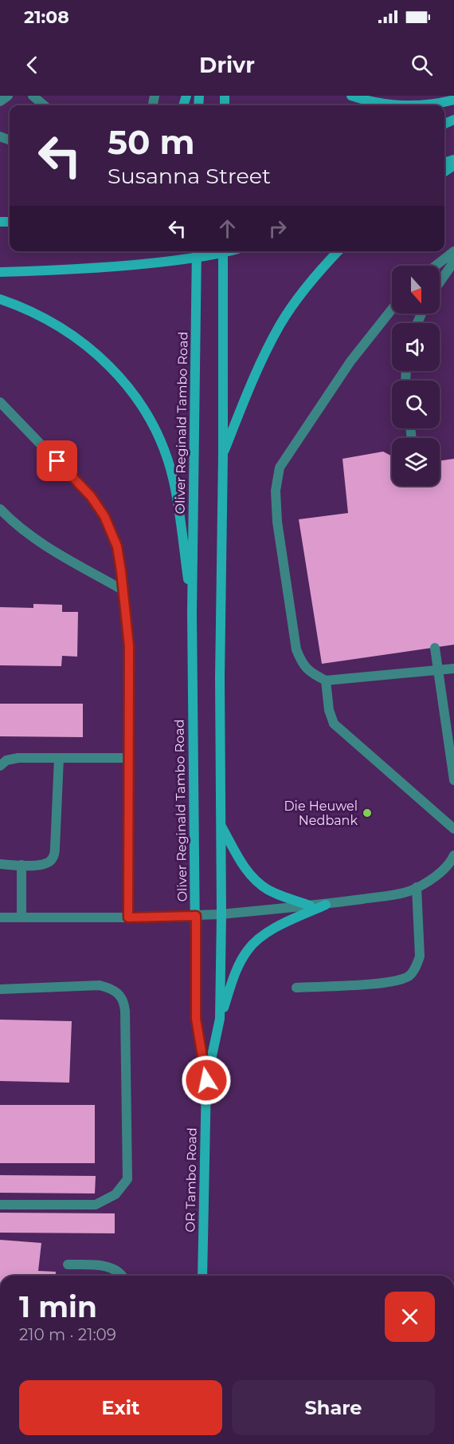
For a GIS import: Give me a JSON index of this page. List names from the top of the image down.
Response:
{
  "streets": {
    "main road": ["Oliver Reginald Tambo Road", "OR Tambo Road"]
  },
  "crossings": [
    ["Oliver Reginald Tambo Road", "OR Tambo Road"]
  ],
  "places": ["Die Heuwel Nedbank"],
  "north": "bottom",
  "page": {
    "status": "21:08",
    "header": "Drivr",
    "turn": ["50 m", "Susanna Street"],
    "heading": ["1 min", "210 m · 21:09"],
    "buttons": ["Exit", "Share"]
  }
}
